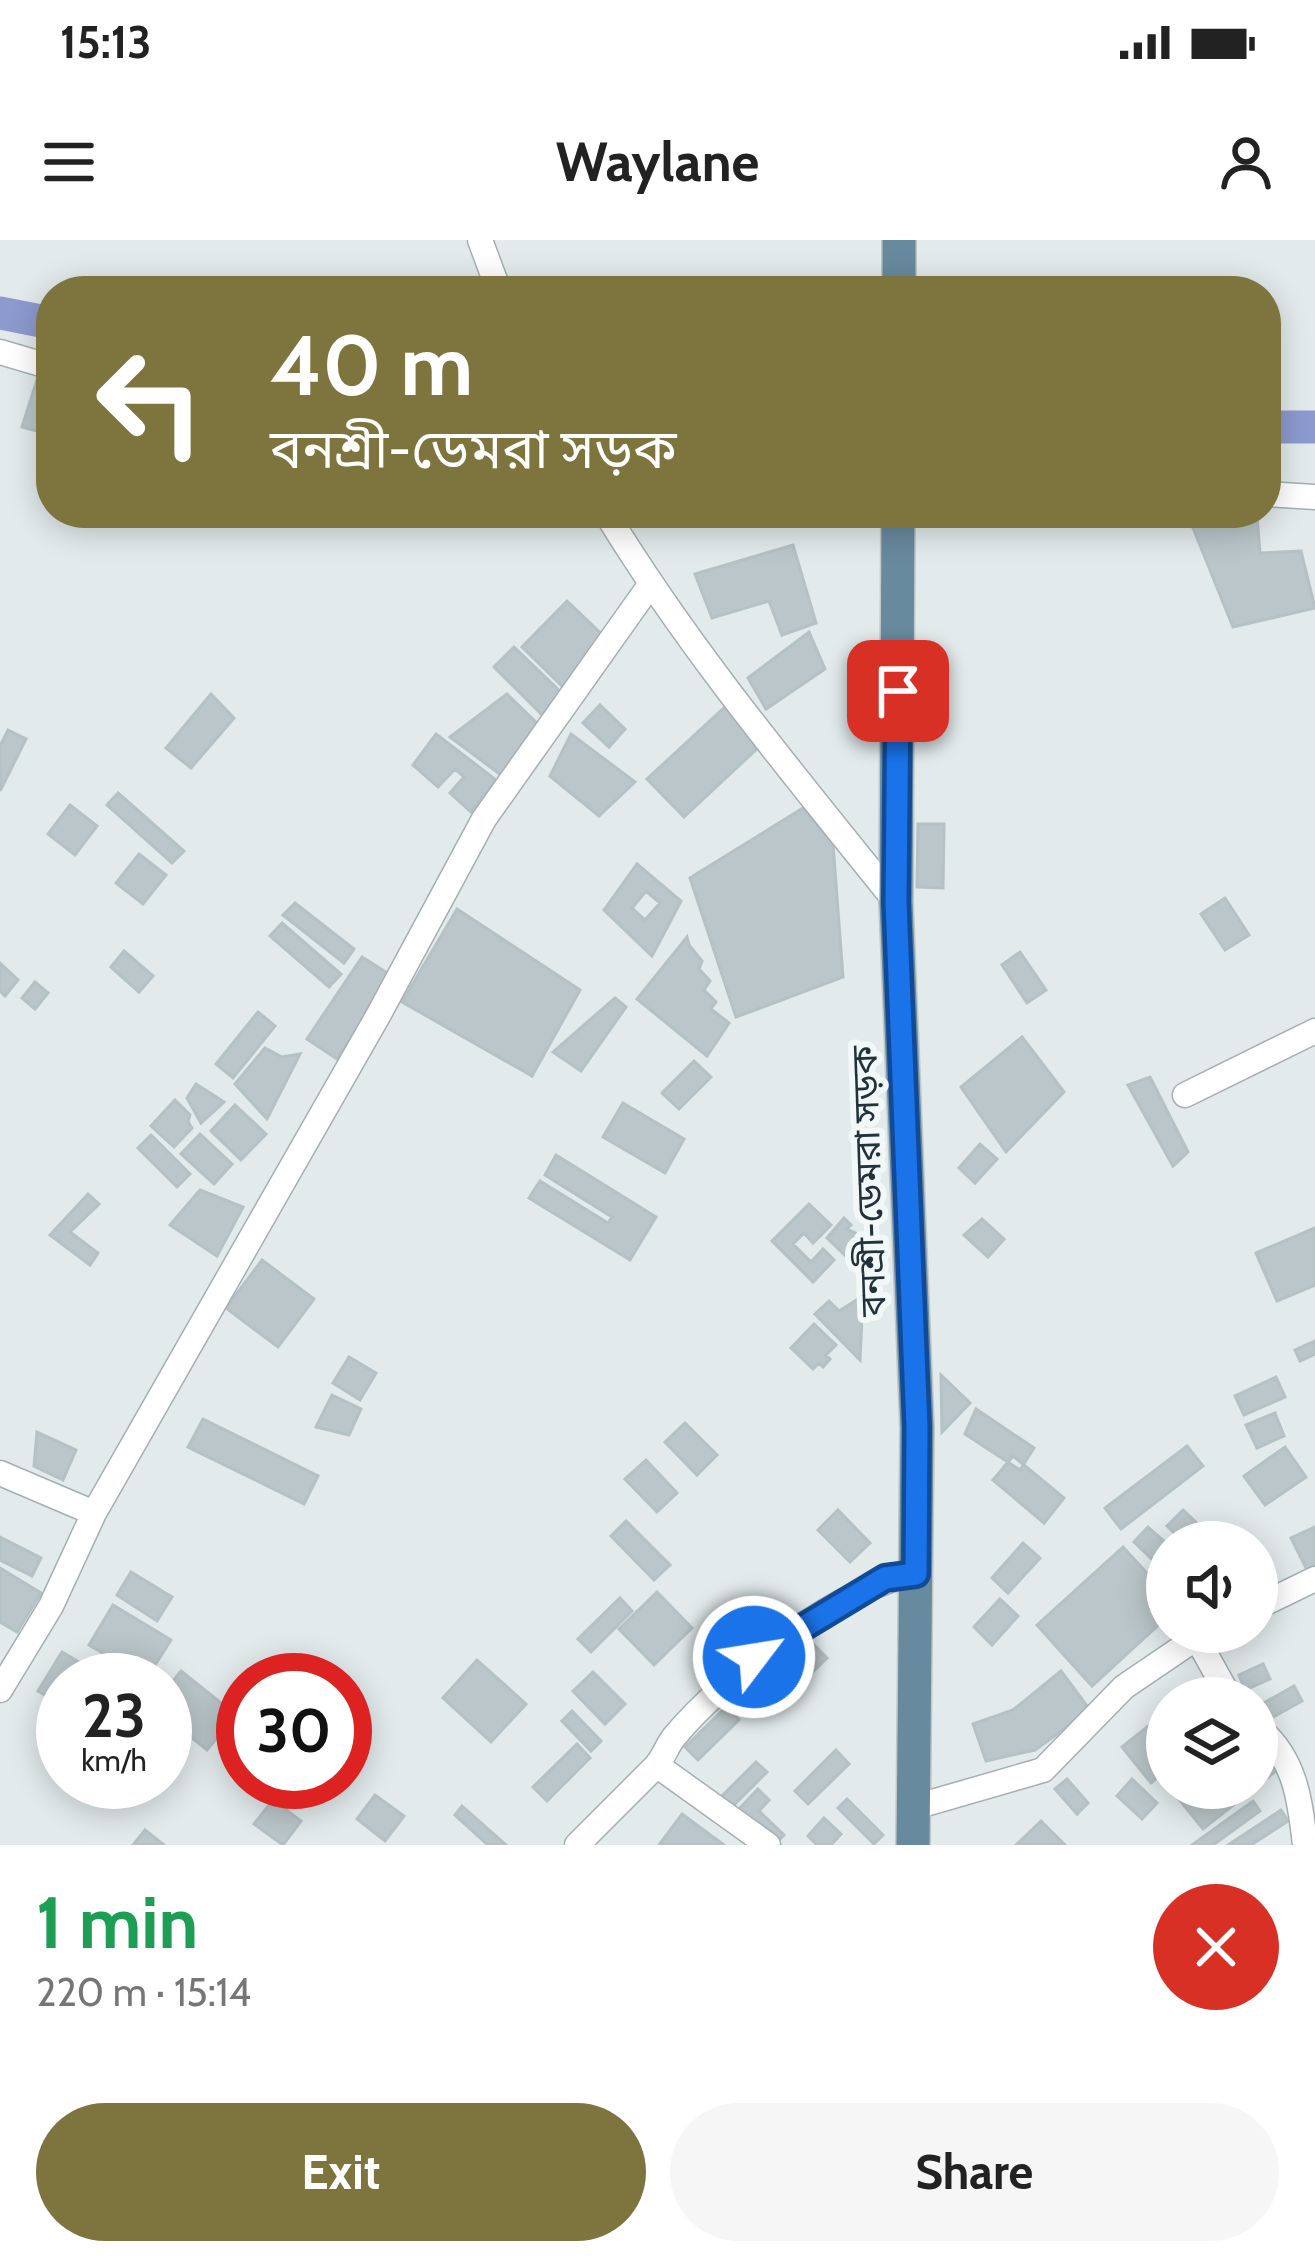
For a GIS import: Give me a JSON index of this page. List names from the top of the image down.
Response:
{
  "streets": {
    "main road": ["বনশ্রী-ডেমরা সড়ক"]
  },
  "page": {
    "status": "15:13",
    "header": "Waylane",
    "turn": ["40 m", "বনশ্রী-ডেমরা সড়ক"],
    "speed": "23 km/h",
    "limit": "30",
    "heading": ["1 min", "220 m · 15:14"],
    "buttons": ["Exit", "Share"]
  }
}
